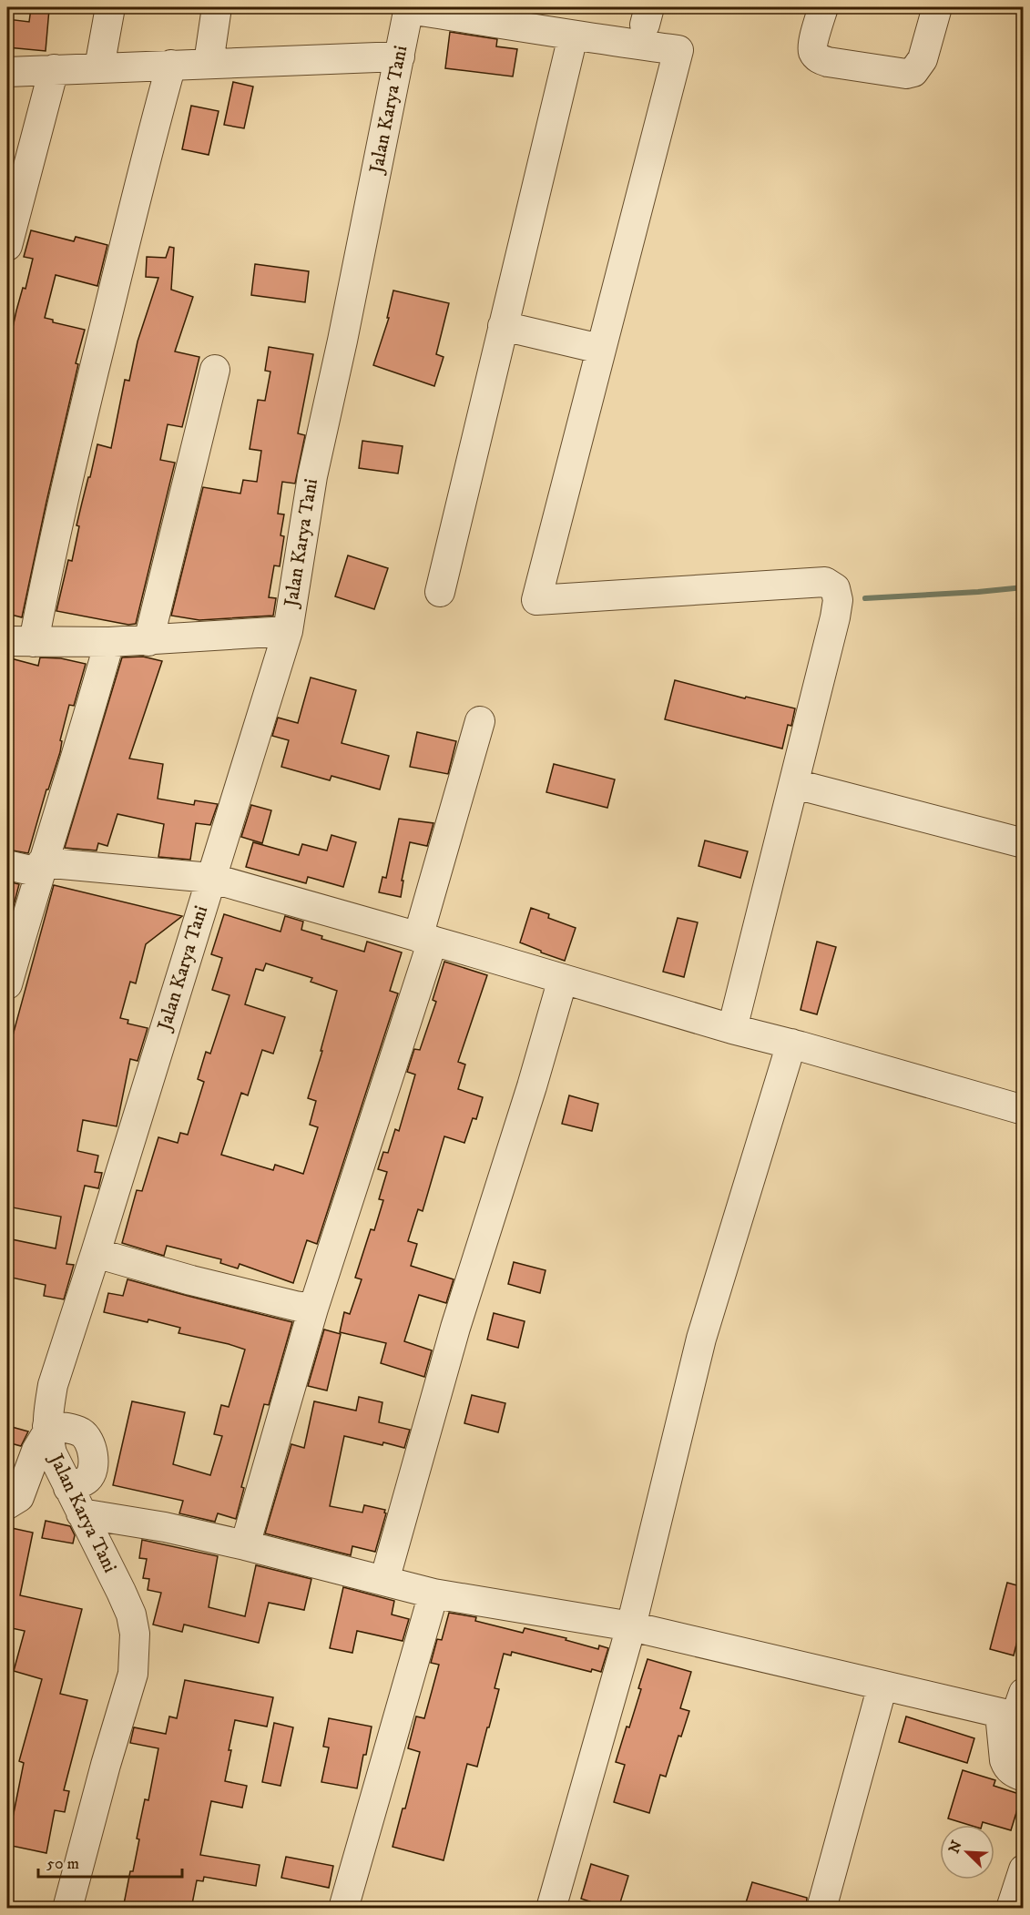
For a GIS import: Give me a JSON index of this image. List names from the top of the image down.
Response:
{
  "streets": {
    "street": ["Jalan Karya Tani"]
  },
  "scale_bar": "50 m",
  "north": "top left"
}
